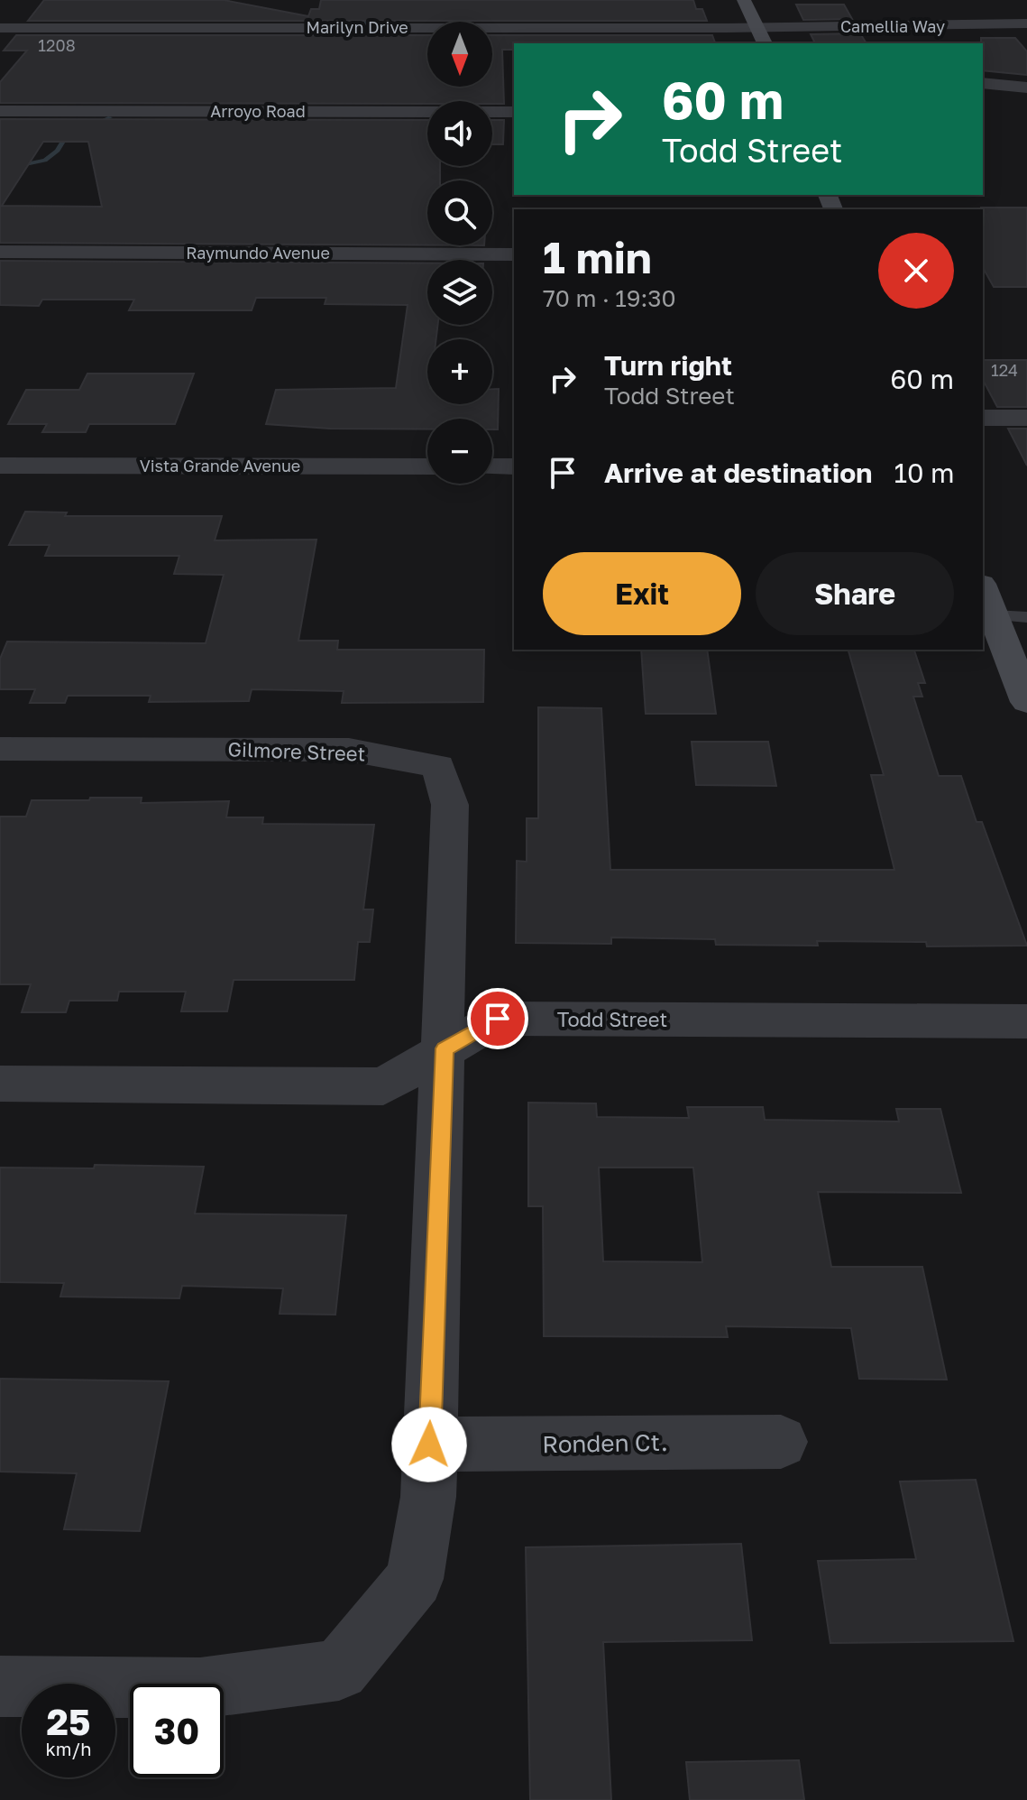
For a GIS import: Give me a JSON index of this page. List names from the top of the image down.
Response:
{
  "streets": {
    "street": [
      "Camellia Way",
      "Marilyn Drive",
      "Arroyo Road",
      "Raymundo Avenue",
      "Vista Grande Avenue",
      "Gilmore Street",
      "Todd Street",
      "Ronden Ct."
    ]
  },
  "crossings": [
    ["Camellia Way", "Marilyn Drive"],
    ["Gilmore Street", "Todd Street"]
  ],
  "house_numbers": ["1208", "124"],
  "north": "bottom",
  "page": {
    "map_buttons": ["+", "−"],
    "turn": ["60 m", "Todd Street"],
    "heading": ["1 min", "70 m · 19:30"],
    "list": [
      {
        "name": "Turn right",
        "note": "Todd Street",
        "value": "60 m"
      },
      {
        "name": "Arrive at destination",
        "value": "10 m"
      }
    ],
    "buttons": ["Exit", "Share"],
    "speed": "25 km/h",
    "limit": "30"
  }
}
